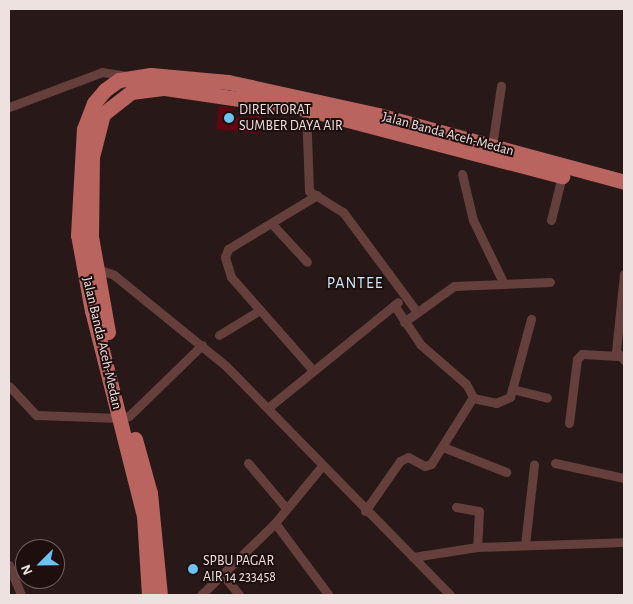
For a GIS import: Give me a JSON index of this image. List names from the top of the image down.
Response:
{
  "streets": {
    "highway": ["Jalan Banda Aceh-Medan"]
  },
  "districts": ["PANTEE"],
  "places": ["DIREKTORAT SUMBER DAYA AIR", "SPBU PAGAR AIR 14 233458"],
  "north": "bottom left"
}
